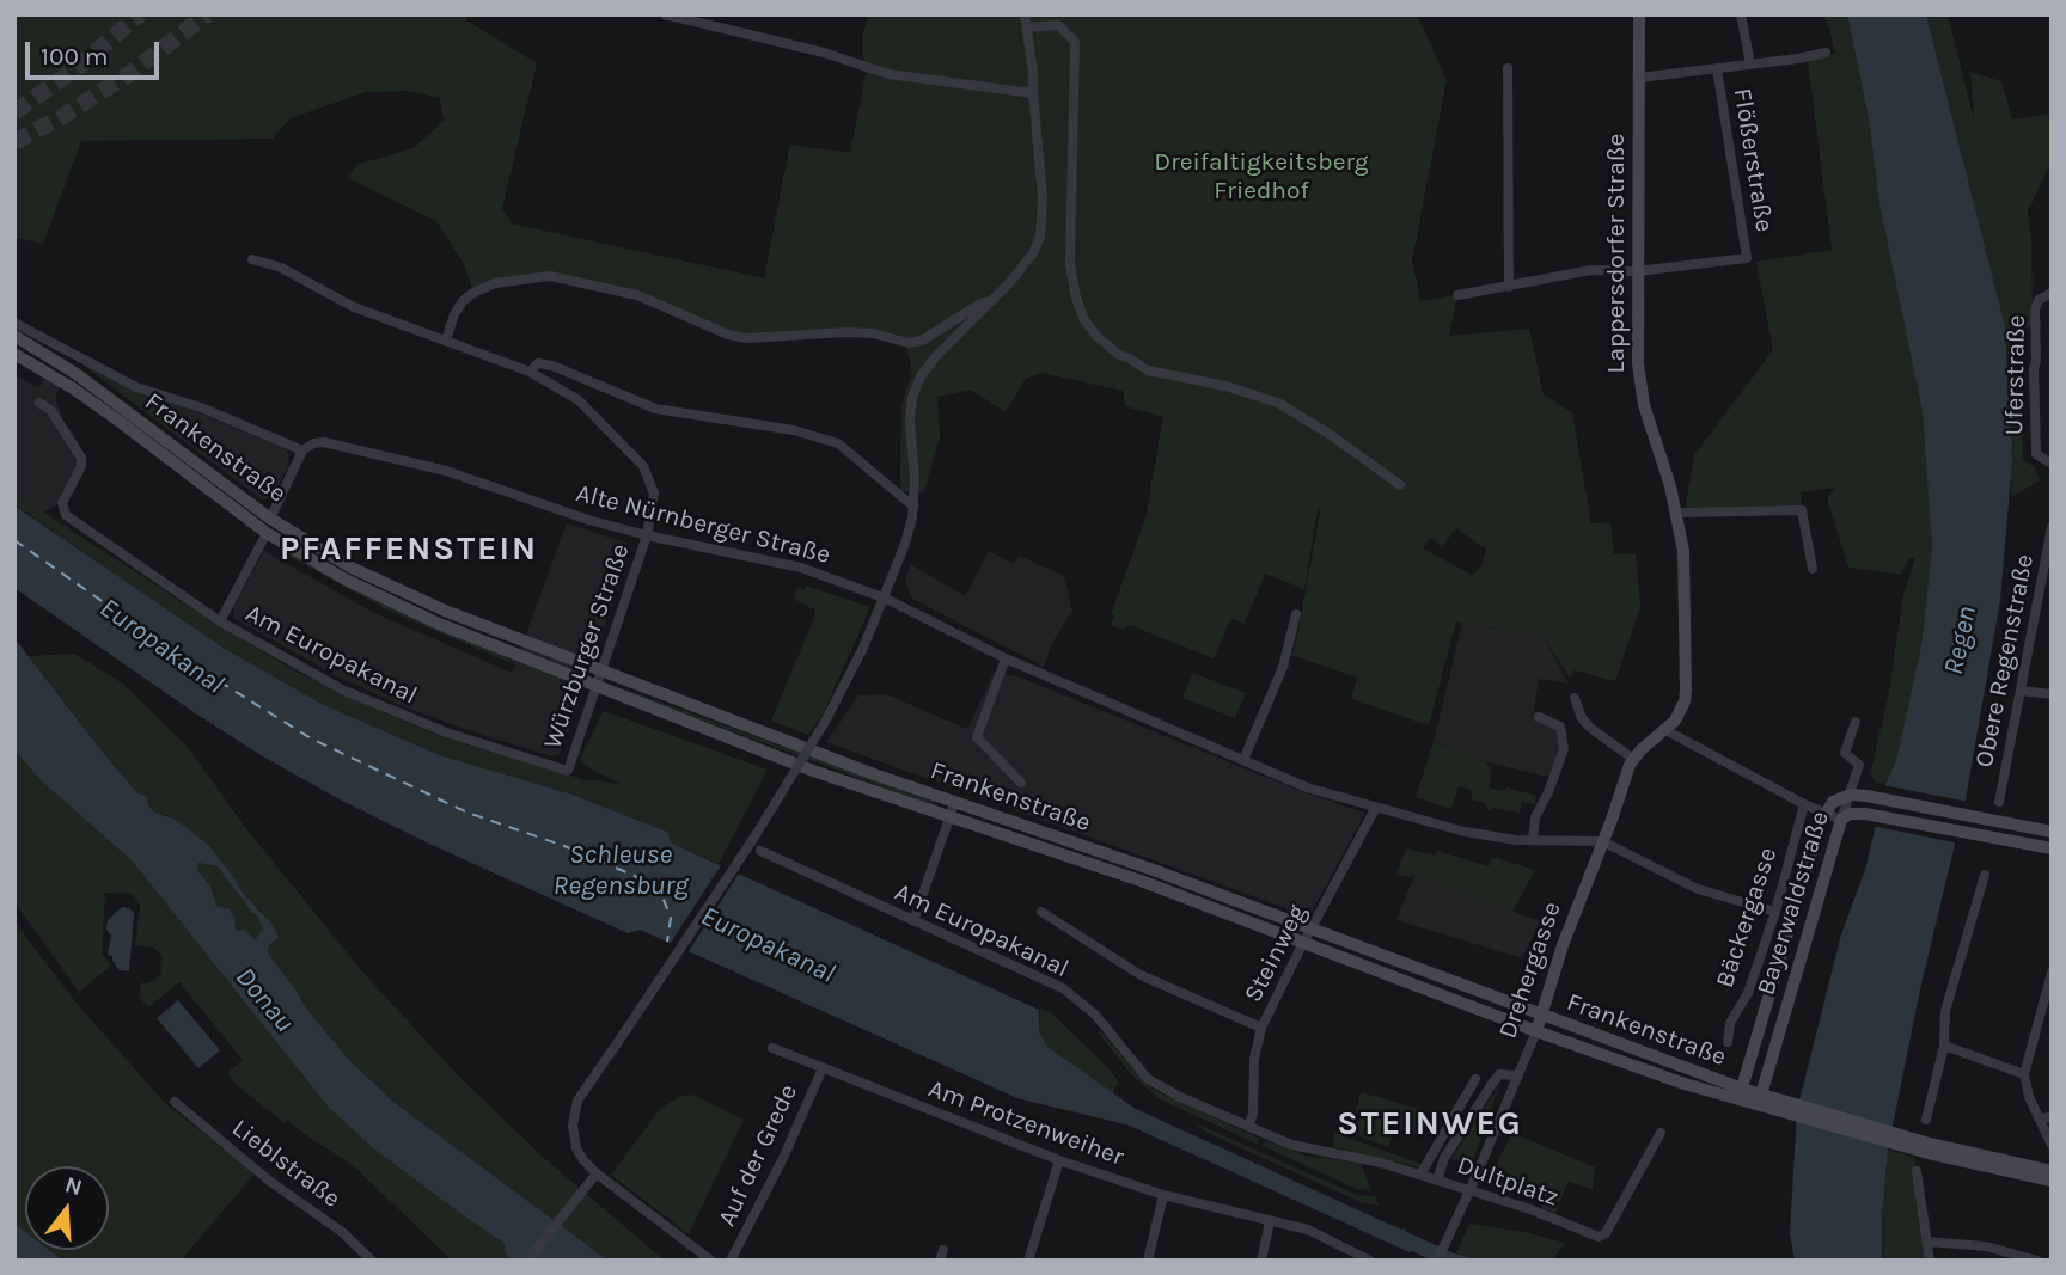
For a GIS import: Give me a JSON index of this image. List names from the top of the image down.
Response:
{
  "streets": {
    "main road": [
      "Lappersdorfer Straße",
      "Frankenstraße",
      "Bayerwaldstraße",
      "Drehergasse"
    ],
    "street": [
      "Flößerstraße",
      "Uferstraße",
      "Alte Nürnberger Straße",
      "Würzburger Straße",
      "Am Europakanal",
      "Obere Regenstraße",
      "Bäckergasse",
      "Steinweg",
      "Am Protzenweiher",
      "Auf der Grede",
      "Lieblstraße",
      "Dultplatz"
    ]
  },
  "crossings": [
    ["Flößerstraße", "Lappersdorfer Straße"],
    ["Lappersdorfer Straße", "Drehergasse"],
    ["Frankenstraße", "Würzburger Straße"],
    ["Frankenstraße", "Bayerwaldstraße"],
    ["Frankenstraße", "Steinweg"],
    ["Frankenstraße", "Drehergasse"],
    ["Alte Nürnberger Straße", "Würzburger Straße"],
    ["Alte Nürnberger Straße", "Steinweg"],
    ["Alte Nürnberger Straße", "Drehergasse"],
    ["Würzburger Straße", "Am Europakanal"],
    ["Am Europakanal", "Steinweg"],
    ["Am Europakanal", "Dultplatz"],
    ["Steinweg", "Dultplatz"],
    ["Drehergasse", "Dultplatz"],
    ["Am Protzenweiher", "Auf der Grede"]
  ],
  "districts": ["PFAFFENSTEIN", "STEINWEG"],
  "water": [
    "Regen",
    "Europakanal",
    "Schleuse Regensburg",
    "Donau"
  ],
  "parks": ["Dreifaltigkeitsberg Friedhof"],
  "scale_bar": "100 m",
  "north": "top"
}
